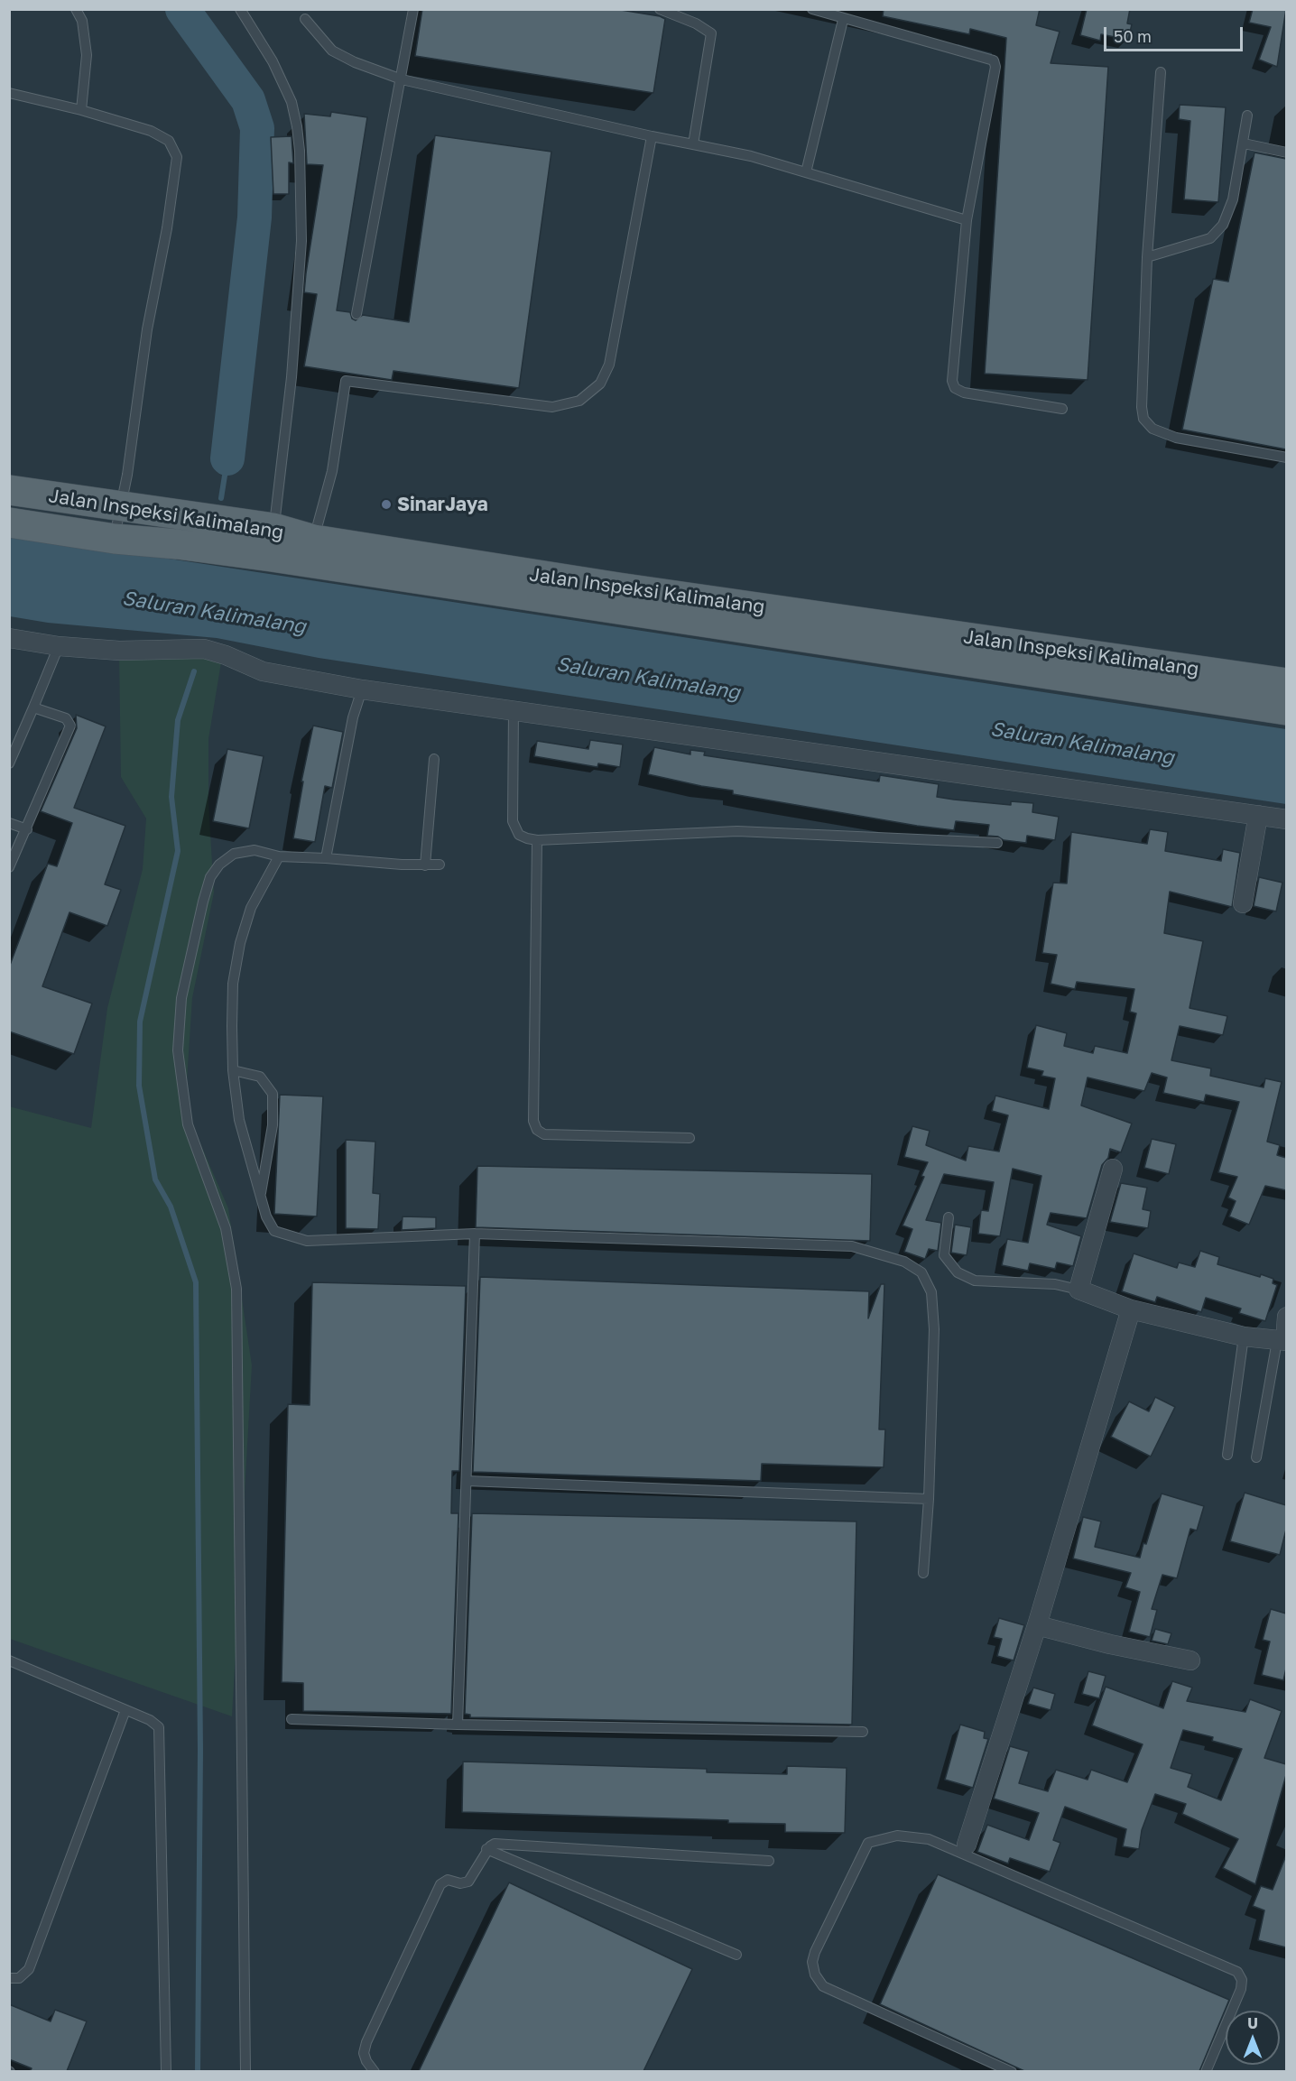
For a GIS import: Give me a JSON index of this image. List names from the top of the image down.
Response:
{
  "streets": {
    "main road": ["Jalan Inspeksi Kalimalang"]
  },
  "water": ["Saluran Kalimalang"],
  "places": ["SinarJaya"],
  "scale_bar": "50 m",
  "north": "top"
}
